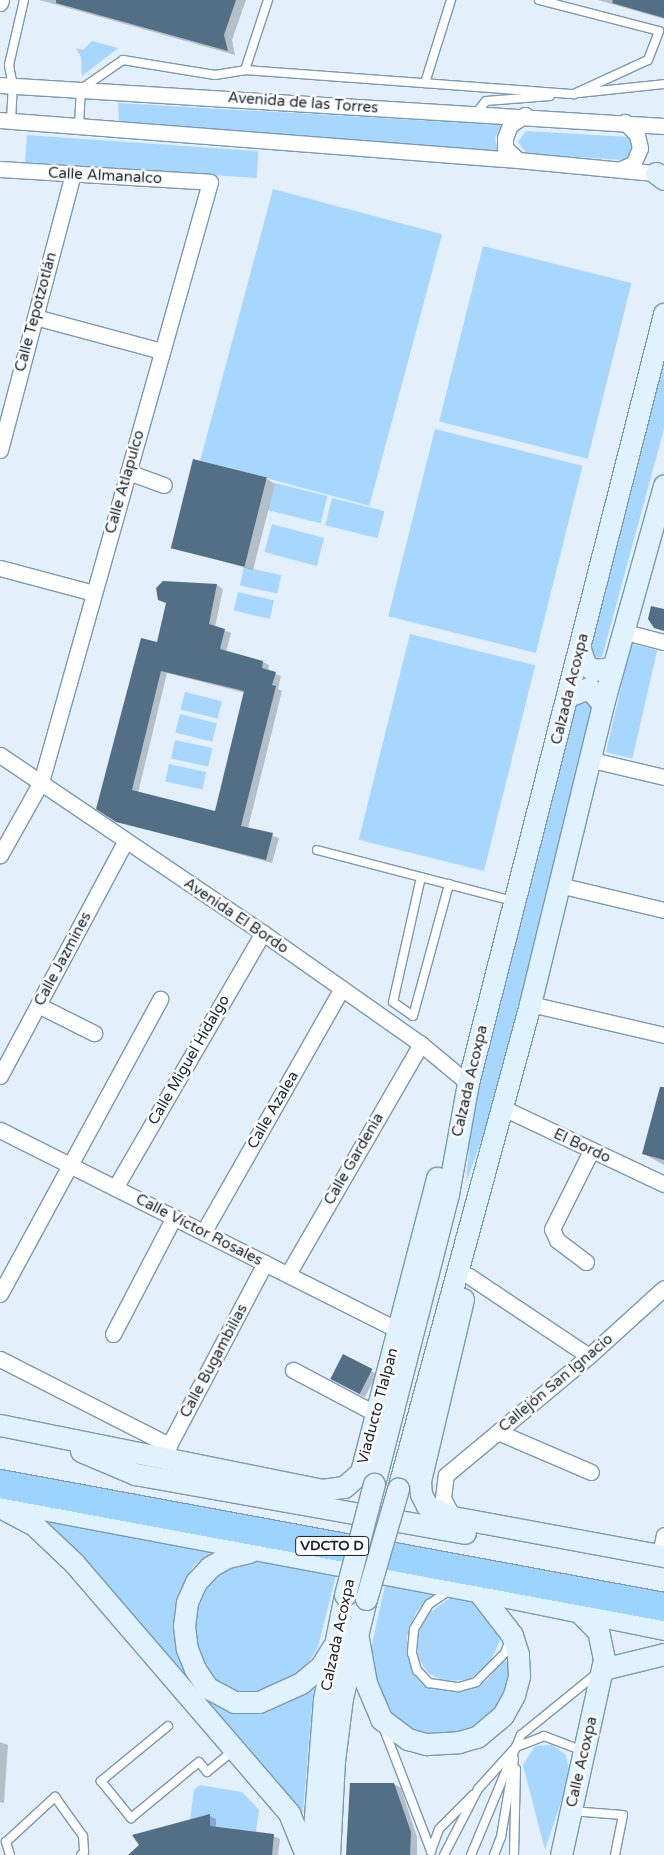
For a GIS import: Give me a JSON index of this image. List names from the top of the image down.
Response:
{
  "streets": {
    "highway": ["VDCTO D"],
    "main road": ["Calzada Acoxpa", "Viaducto Tlalpan", "Calle Acoxpa"],
    "street": [
      "Avenida de las Torres",
      "Calle Almanalco",
      "Calle Tepotzotlán",
      "Calle Atlapulco",
      "Avenida El Bordo",
      "Calle Jazmines",
      "Calle Miguel Hidalgo",
      "Calle Azalea",
      "El Bordo",
      "Calle Gardenia",
      "Calle Víctor Rosales",
      "Calle Bugambilias",
      "Callejón San Ignacio"
    ]
  },
  "crossings": [
    ["Calle Almanalco", "Calle Tepotzotlán"],
    ["Calle Almanalco", "Calle Atlapulco"],
    ["Calle Atlapulco", "Avenida El Bordo"],
    ["Calzada Acoxpa", "Avenida El Bordo"],
    ["Calzada Acoxpa", "El Bordo"],
    ["Calzada Acoxpa", "Viaducto Tlalpan"],
    ["Avenida El Bordo", "Calle Jazmines"],
    ["Avenida El Bordo", "Calle Miguel Hidalgo"],
    ["Avenida El Bordo", "Calle Azalea"],
    ["Avenida El Bordo", "Calle Gardenia"],
    ["Calle Miguel Hidalgo", "Calle Víctor Rosales"],
    ["Calle Azalea", "Calle Víctor Rosales"],
    ["Calle Gardenia", "Calle Víctor Rosales"],
    ["Calle Víctor Rosales", "Calle Bugambilias"],
    ["Calle Víctor Rosales", "Viaducto Tlalpan"],
    ["Calle Bugambilias", "Viaducto Tlalpan"]
  ]
}
